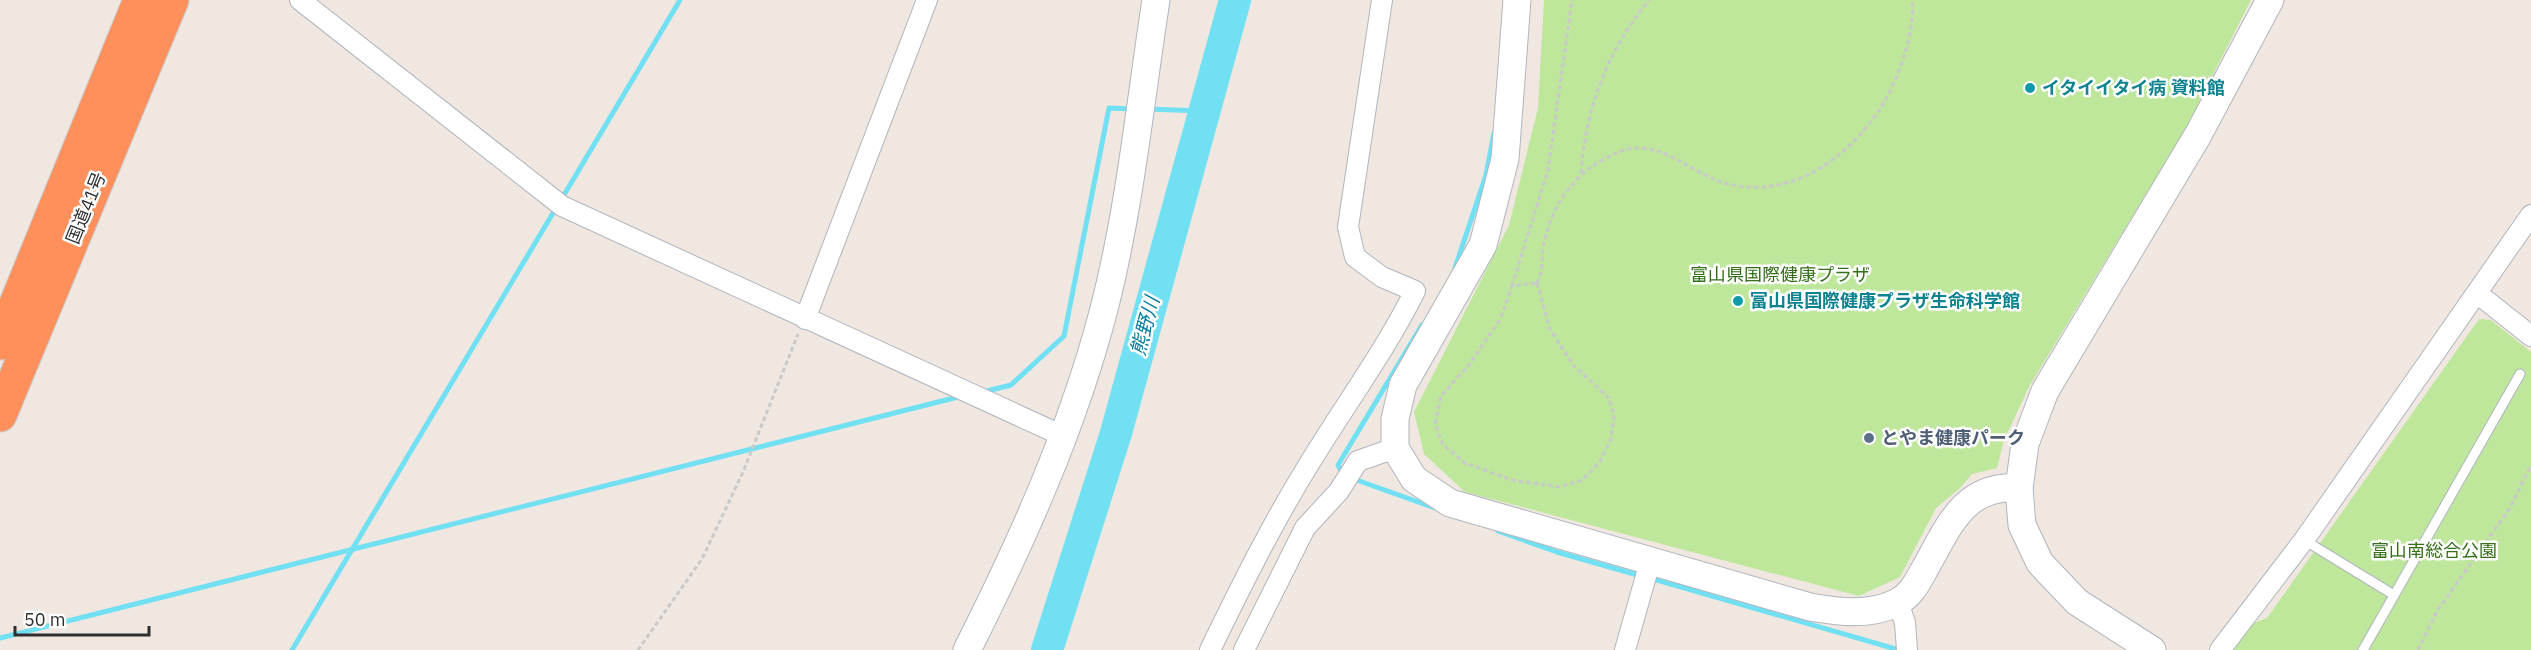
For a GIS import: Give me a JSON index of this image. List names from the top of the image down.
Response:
{
  "streets": {
    "highway": ["国道41号"]
  },
  "water": ["熊野川"],
  "parks": ["富山県国際健康プラザ", "富山南総合公園"],
  "places": ["イタイイタイ病 資料館", "富山県国際健康プラザ生命科学館", "とやま健康パーク"],
  "scale_bar": "50 m"
}
